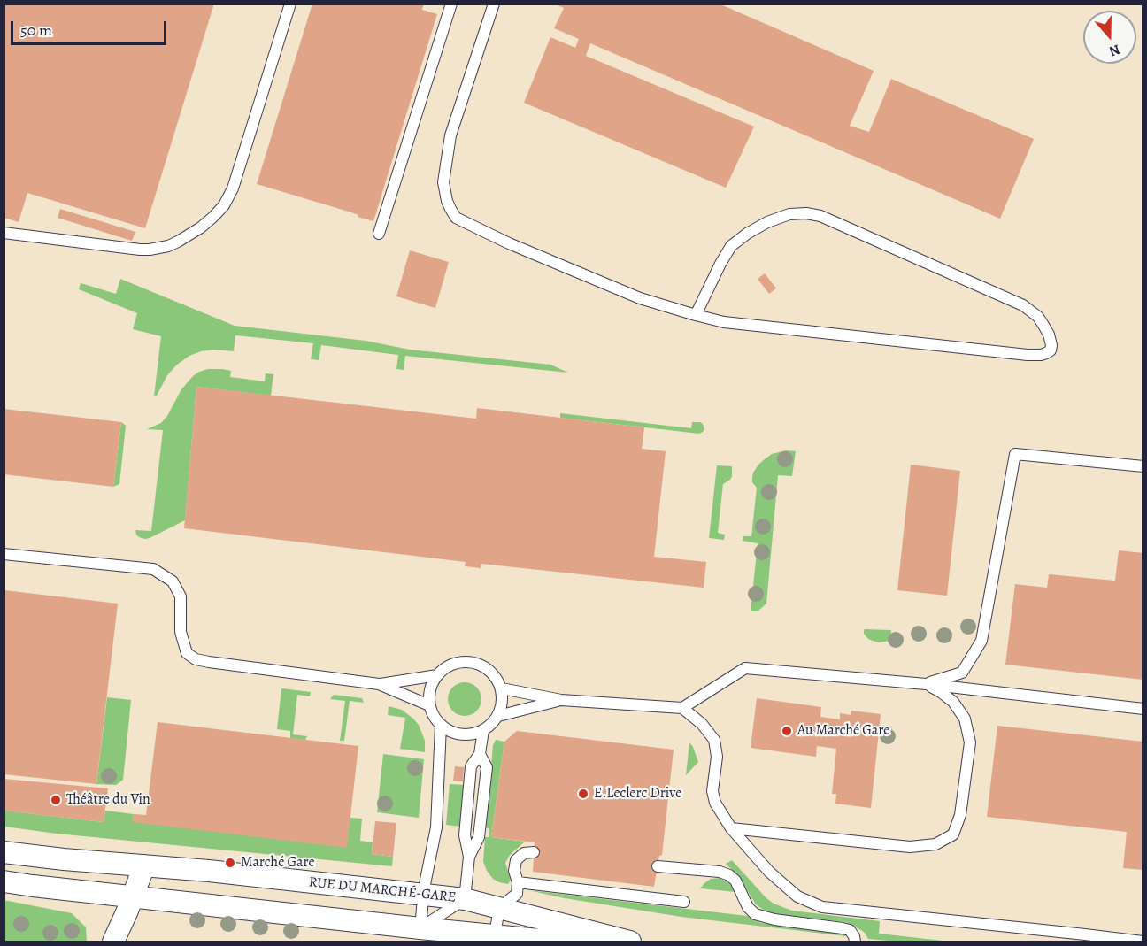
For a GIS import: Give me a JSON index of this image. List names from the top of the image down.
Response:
{
  "streets": {
    "street": ["RUE DU MARCHÉ-GARE"]
  },
  "places": [
    "Au Marché Gare",
    "E.Leclerc Drive",
    "Théâtre du Vin",
    "Marché Gare"
  ],
  "scale_bar": "50 m",
  "north": "bottom"
}
